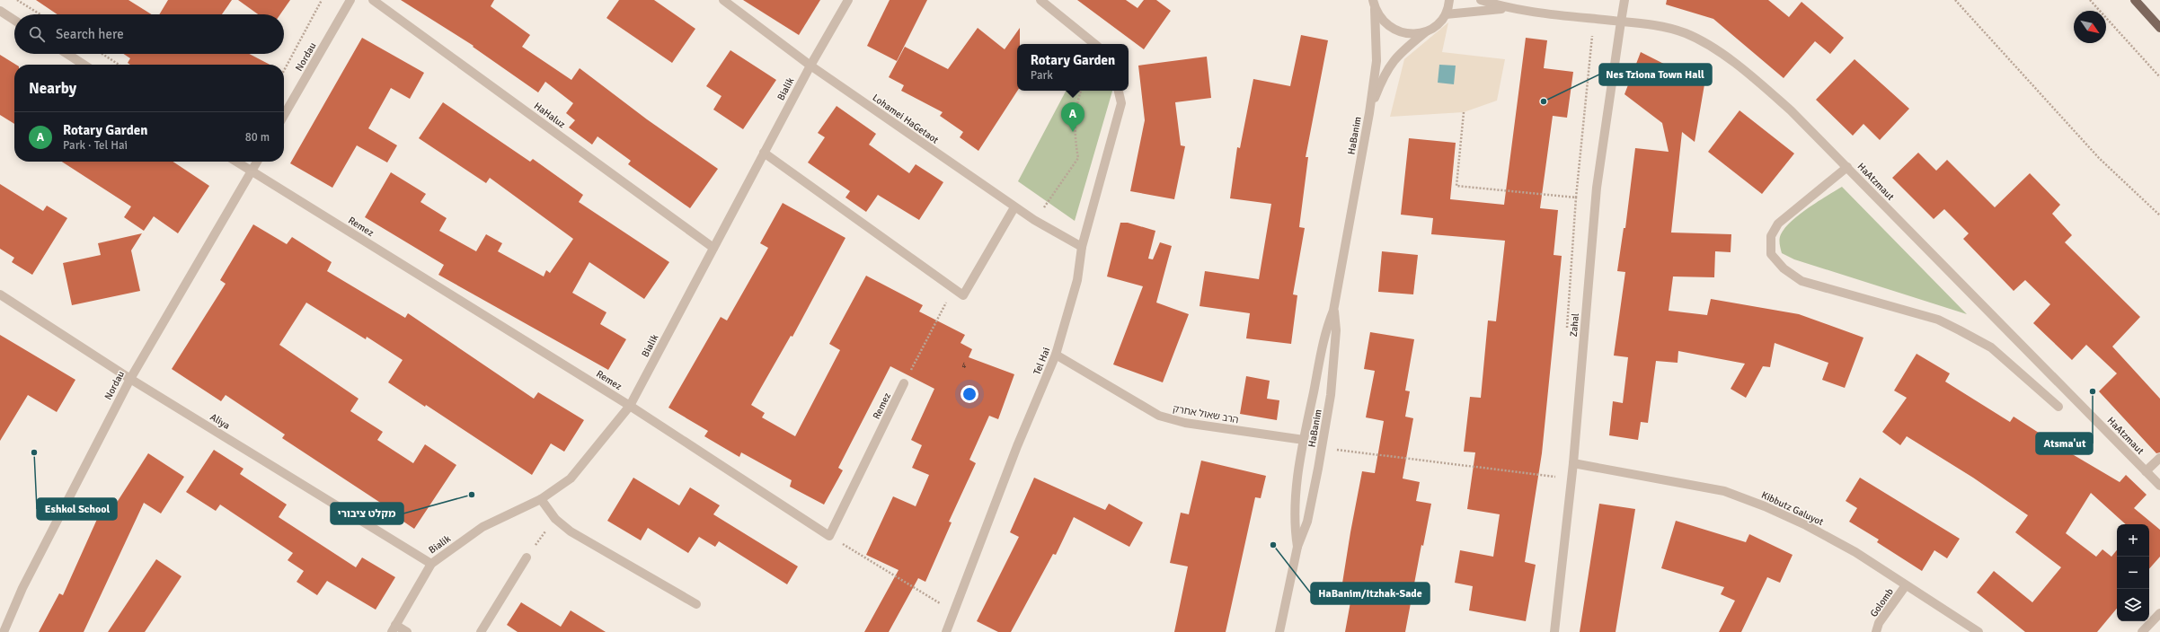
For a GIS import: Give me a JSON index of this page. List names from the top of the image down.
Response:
{
  "streets": {
    "street": [
      "Nordau",
      "Bialik",
      "HaHaluz",
      "Lohamei HaGetaot",
      "HaBanim",
      "HaAtzmaut",
      "Remez",
      "Zahal",
      "Tel Hai",
      "הרב שאול אחרק",
      "Aliya",
      "Kibbutz Galuyot",
      "Golomb"
    ]
  },
  "crossings": [
    ["Nordau", "Remez"],
    ["Nordau", "Aliya"],
    ["Bialik", "HaHaluz"],
    ["Bialik", "Lohamei HaGetaot"],
    ["Bialik", "Remez"],
    ["Bialik", "Aliya"],
    ["Lohamei HaGetaot", "Tel Hai"],
    ["HaBanim", "HaAtzmaut"],
    ["HaBanim", "הרב שאול אחרק"],
    ["HaAtzmaut", "Zahal"],
    ["Zahal", "Kibbutz Galuyot"],
    ["Tel Hai", "הרב שאול אחרק"],
    ["Kibbutz Galuyot", "Golomb"]
  ],
  "places": [
    "Nes Tziona Town Hall",
    "Atsma'ut",
    "Eshkol School",
    "מקלט ציבורי",
    "HaBanim/Itzhak-Sade"
  ],
  "house_numbers": ["4"],
  "north": "bottom right",
  "page": {
    "search": "Search here",
    "popup": ["Rotary Garden", "Park"],
    "heading": "Nearby",
    "pins": "A",
    "list": [
      {
        "mark": "A",
        "name": "Rotary Garden",
        "note": "Park · Tel Hai",
        "value": "80 m"
      }
    ],
    "map_buttons": ["+", "−"]
  }
}
